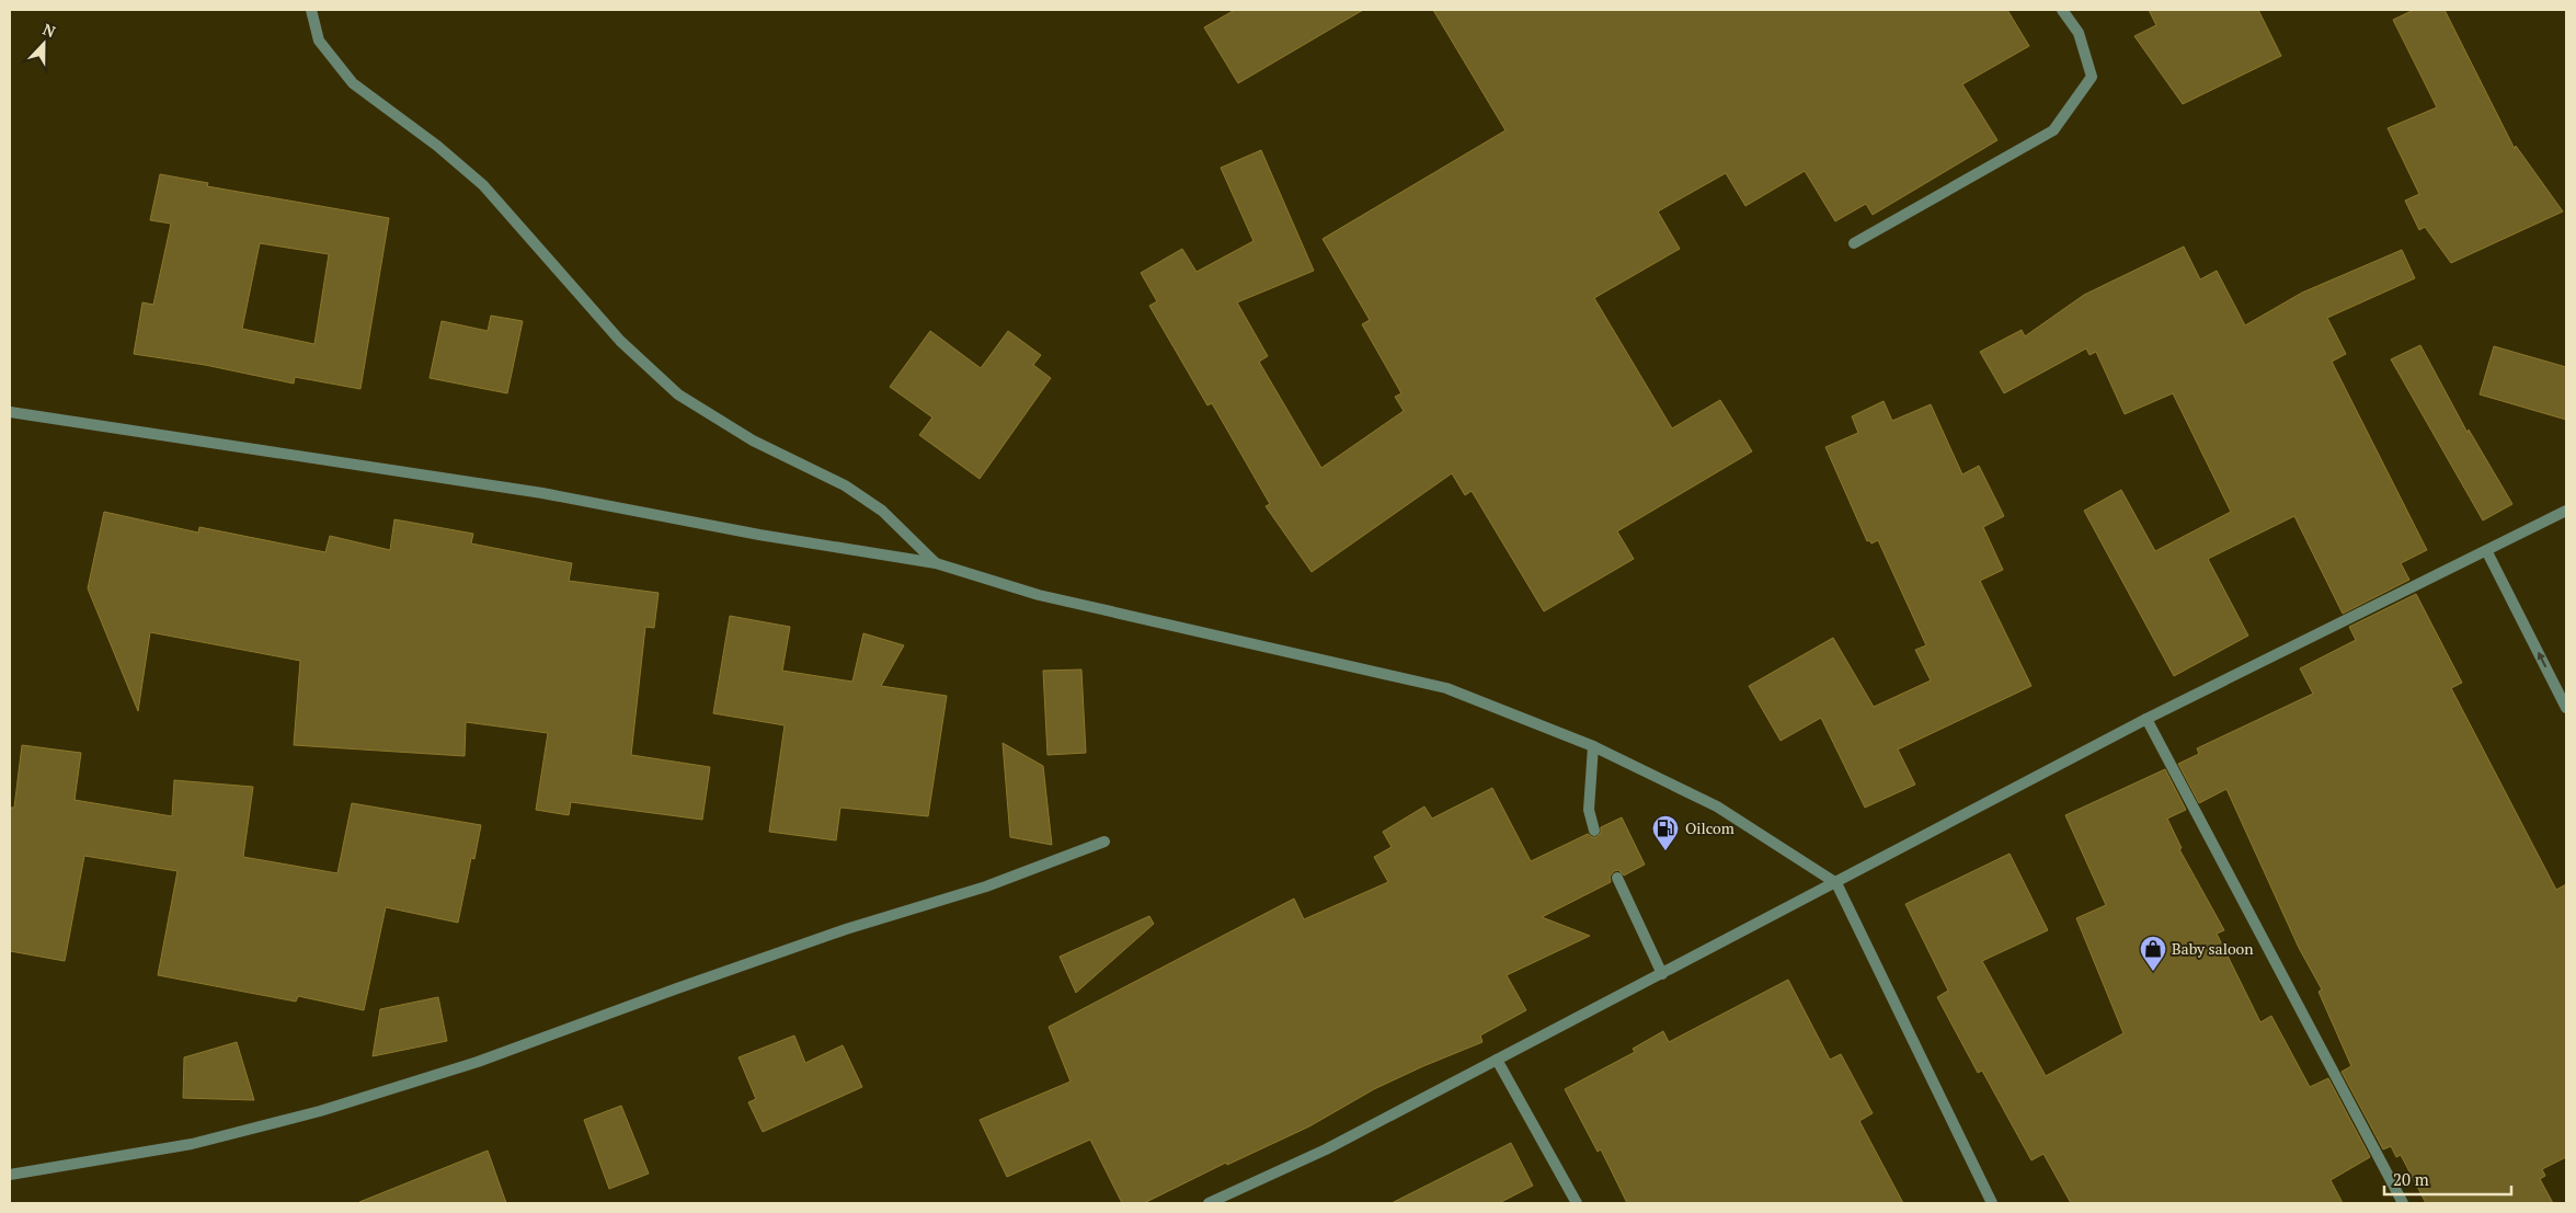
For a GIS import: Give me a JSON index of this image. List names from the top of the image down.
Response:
{
  "places": {
    "fuel station": ["Oilcom"],
    "shop": ["Baby saloon"]
  },
  "scale_bar": "20 m",
  "north": "top"
}
